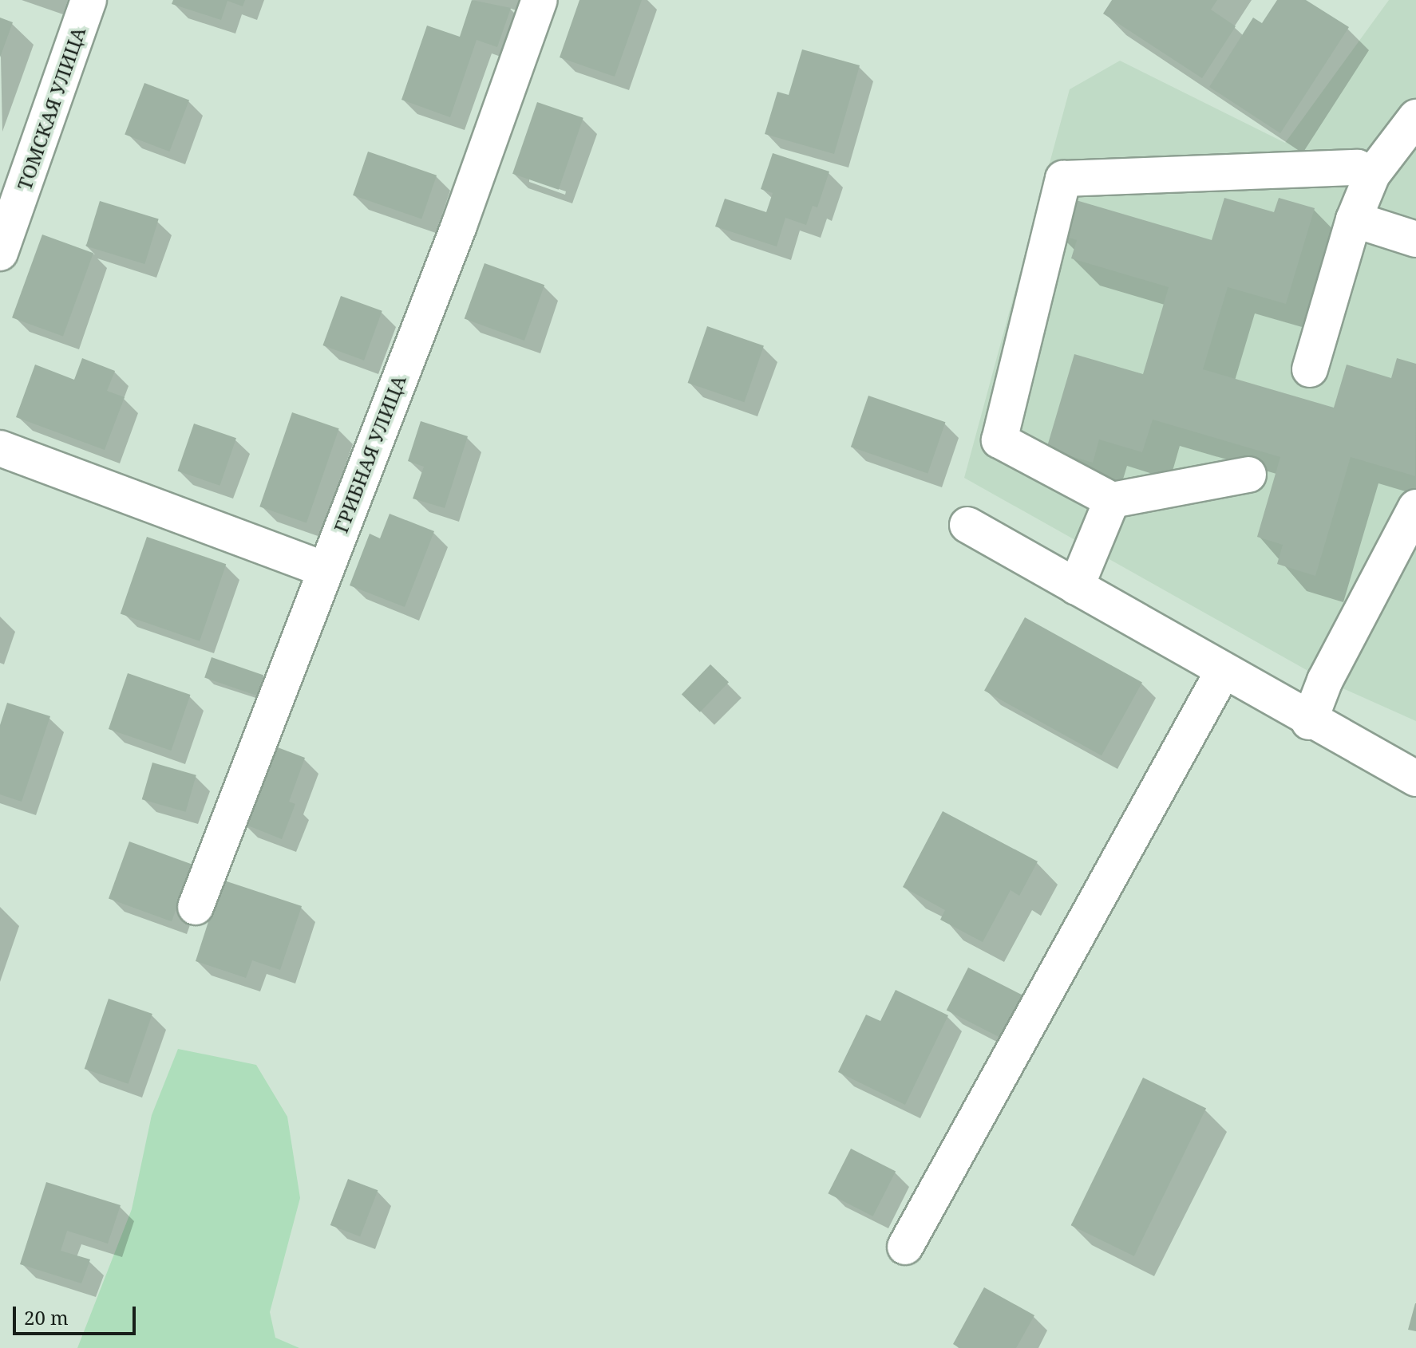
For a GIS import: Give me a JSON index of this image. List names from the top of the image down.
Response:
{
  "streets": {
    "street": ["ТОМСКАЯ УЛИЦА", "ГРИБНАЯ УЛИЦА"]
  },
  "scale_bar": "20 m"
}
